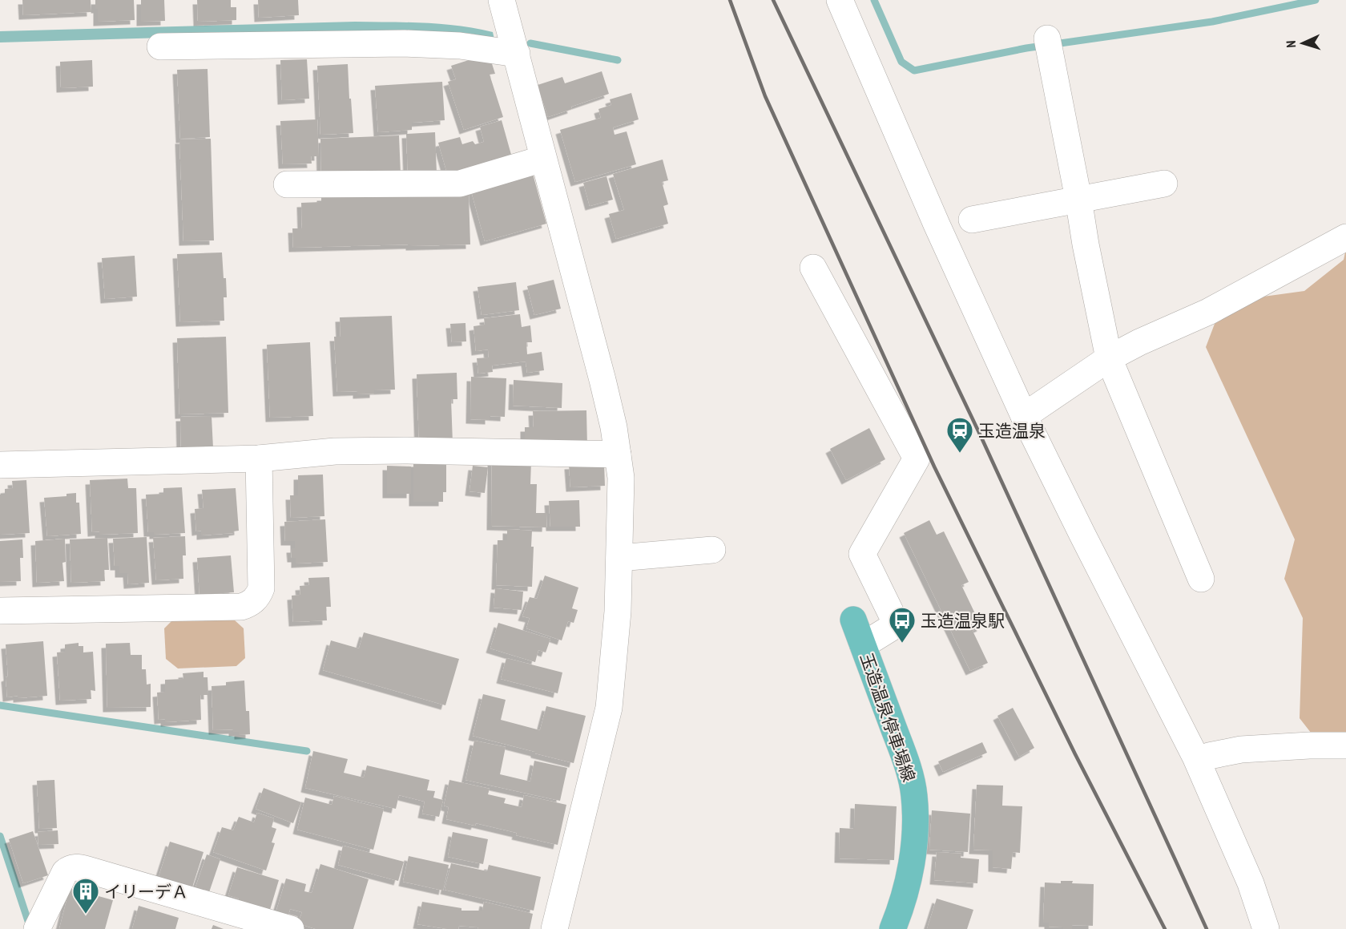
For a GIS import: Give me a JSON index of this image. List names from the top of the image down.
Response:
{
  "streets": {
    "main road": ["玉造温泉停車場線"]
  },
  "places": {
    "station": ["玉造温泉"],
    "bus stop": ["玉造温泉駅"],
    "building": ["イリーデＡ"]
  },
  "north": "left"
}
